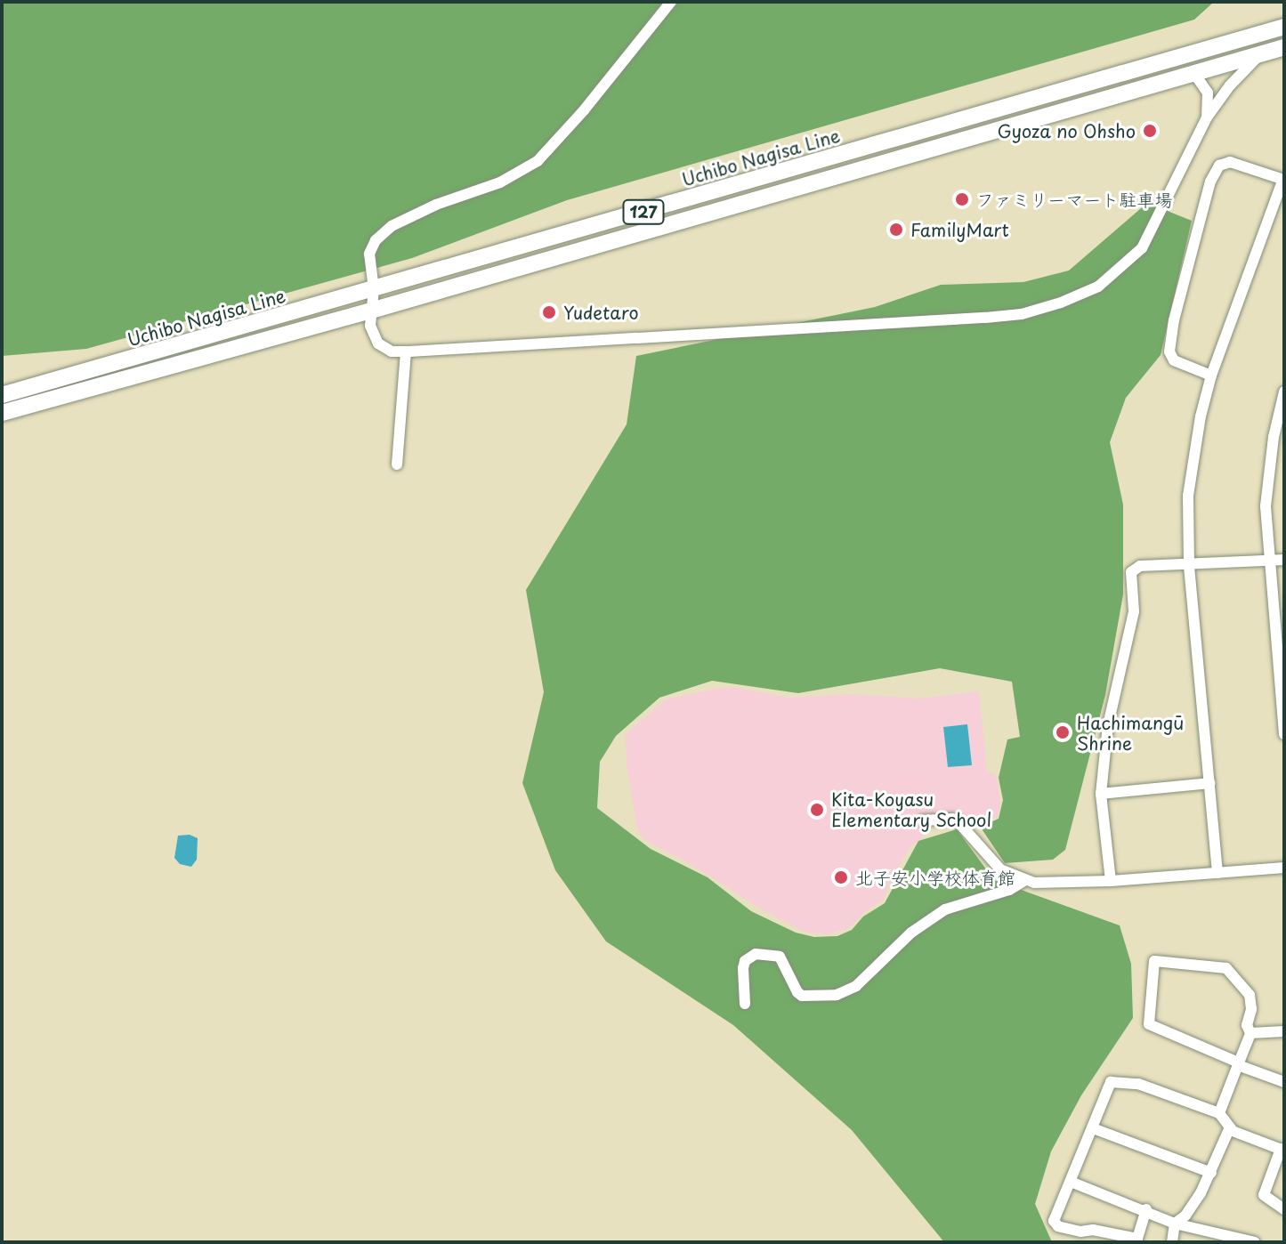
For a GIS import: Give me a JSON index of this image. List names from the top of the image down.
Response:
{
  "streets": {
    "highway": ["Uchibo Nagisa Line", "127"]
  },
  "places": [
    "Gyoza no Ohsho",
    "ファミリーマート駐車場",
    "FamilyMart",
    "Yudetaro",
    "Hachimangū Shrine",
    "Kita-Koyasu Elementary School",
    "北子安小学校体育館"
  ]
}
